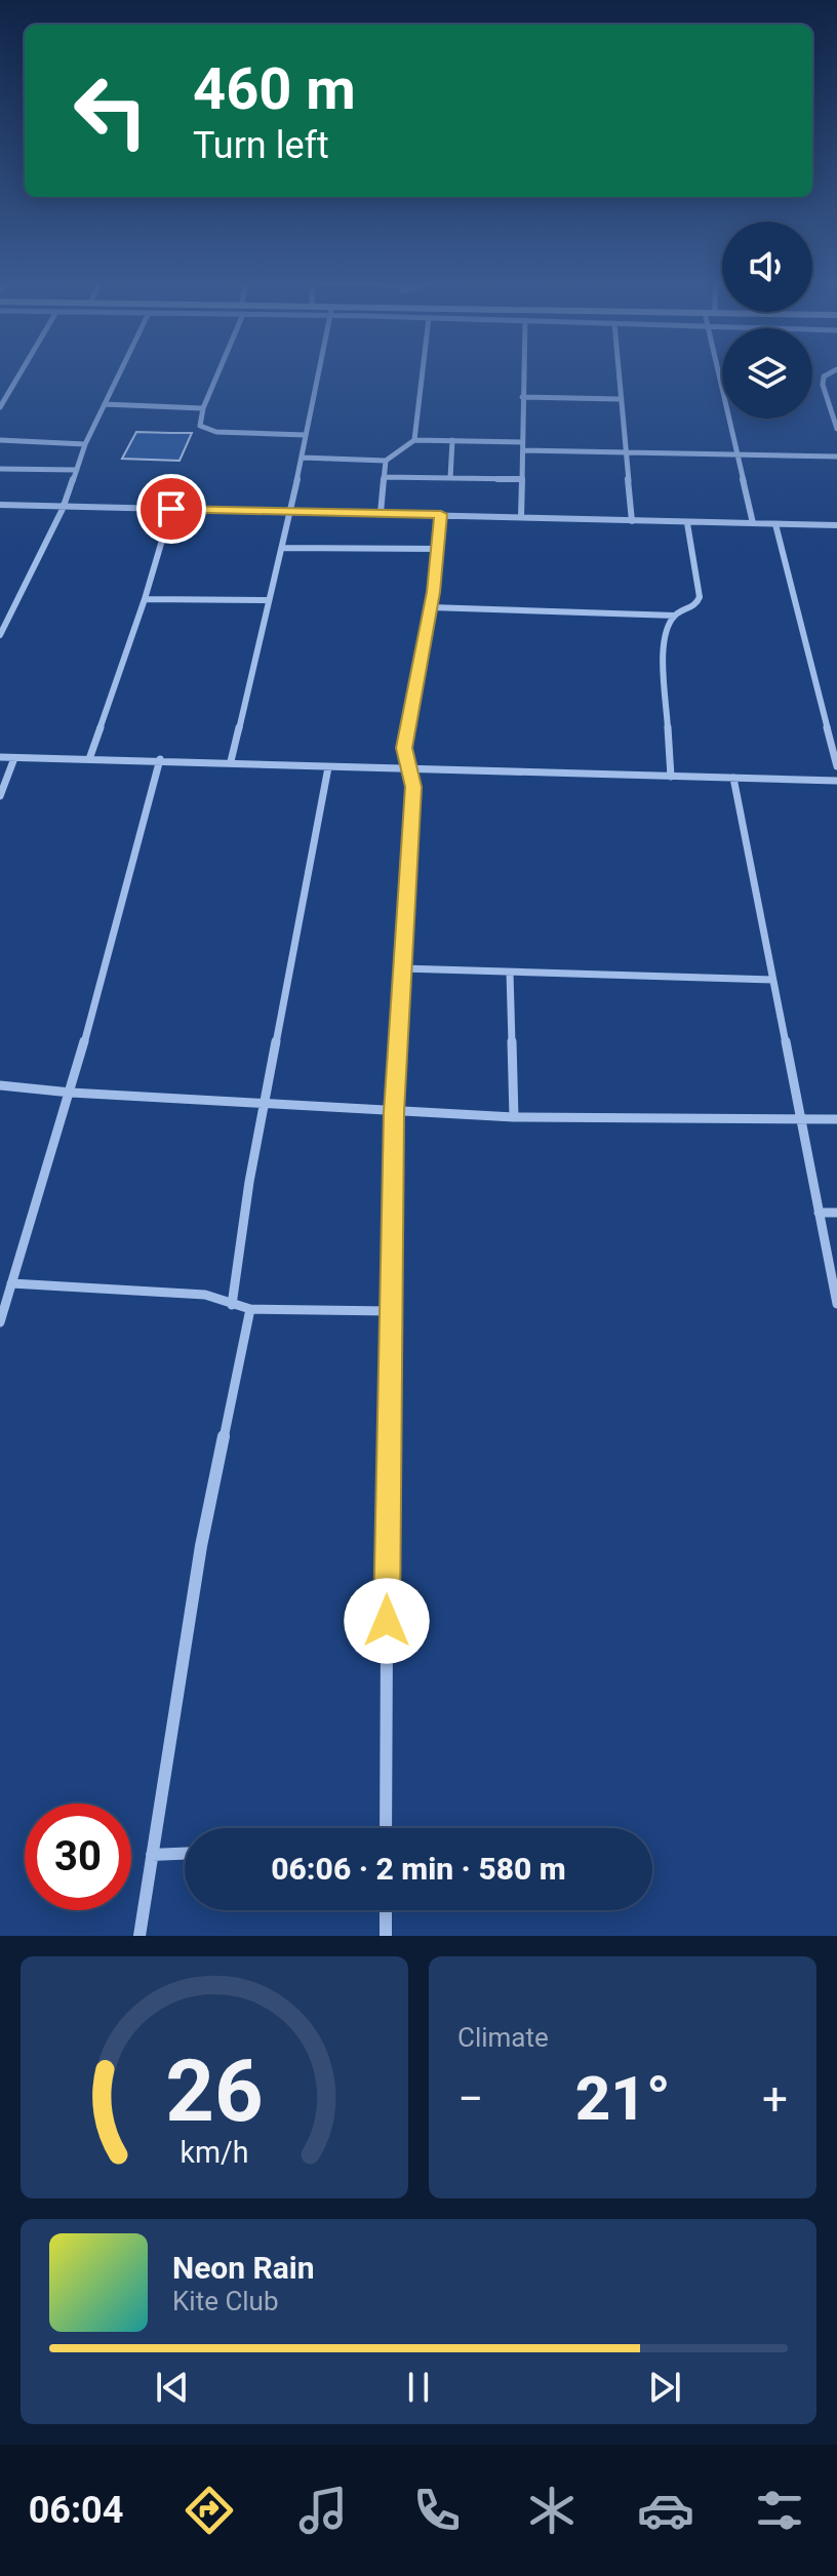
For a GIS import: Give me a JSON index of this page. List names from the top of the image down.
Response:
{
  "page": {
    "turn": ["460 m", "Turn left"],
    "limit": "30",
    "trip": "06:06 · 2 min · 580 m",
    "tile": "Climate",
    "heat": ["−", "21°", "+"],
    "song": ["Neon Rain", "Kite Club"],
    "tabs": "06:04",
    "gauge": ["26", "km/h"]
  }
}
